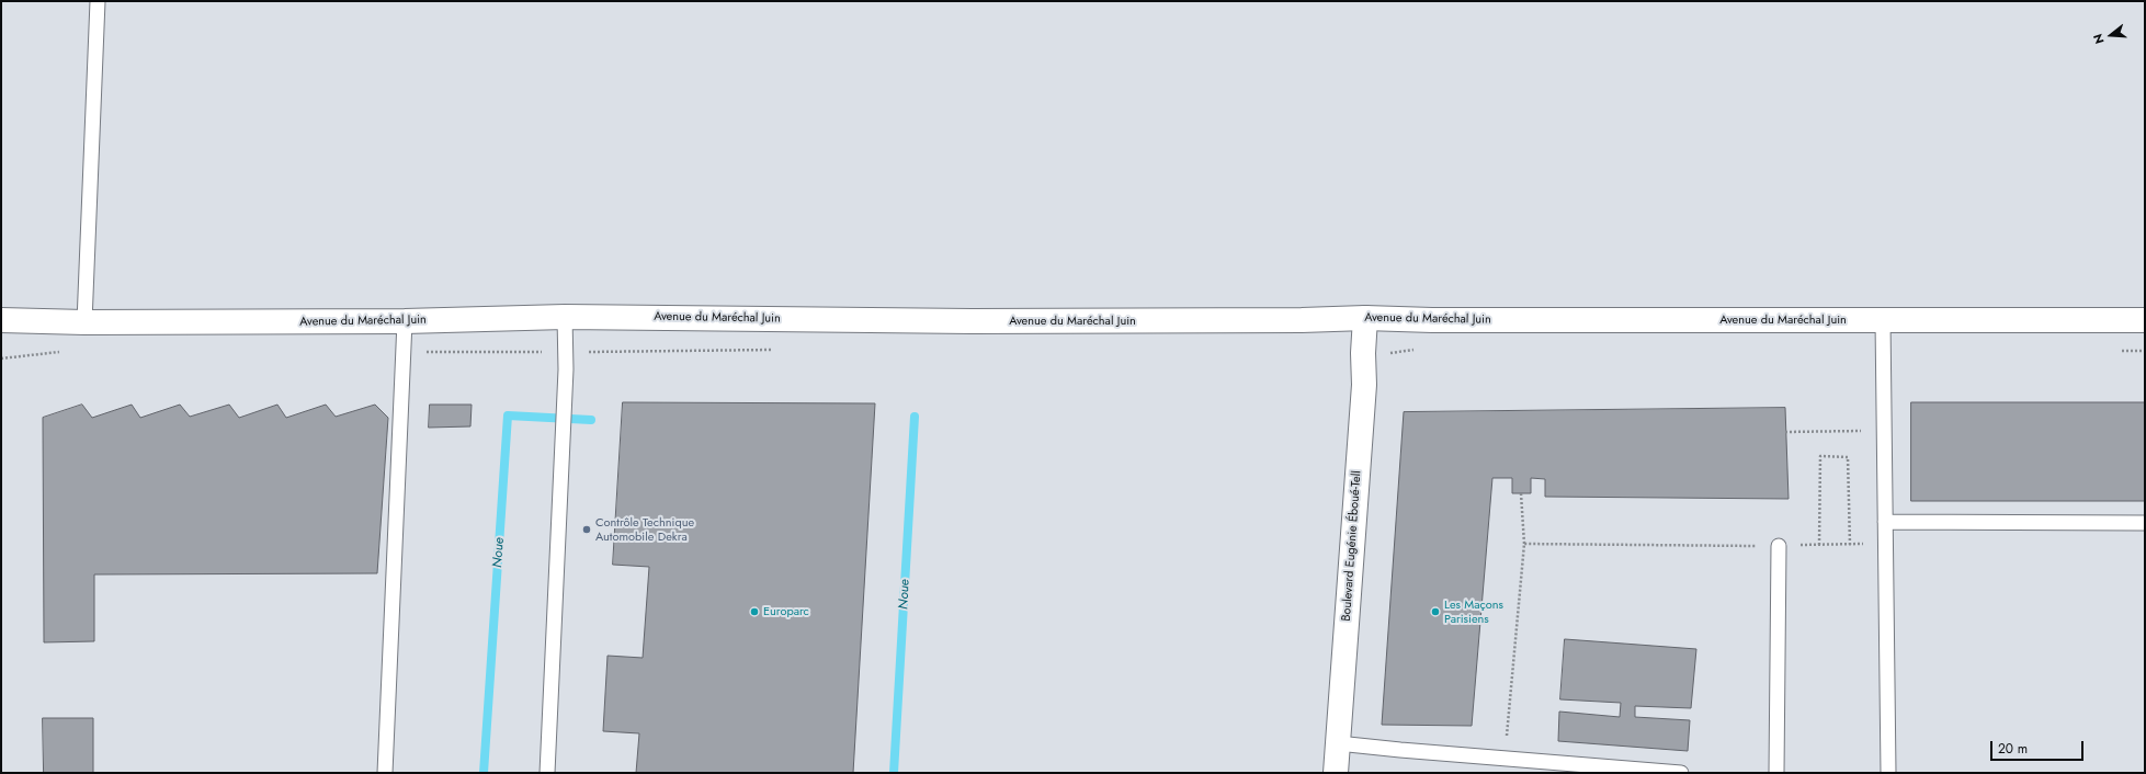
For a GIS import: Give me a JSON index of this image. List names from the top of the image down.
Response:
{
  "streets": {
    "street": ["Avenue du Maréchal Juin", "Boulevard Eugénie Éboué-Tell"]
  },
  "crossings": [
    ["Avenue du Maréchal Juin", "Boulevard Eugénie Éboué-Tell"]
  ],
  "water": ["Noue"],
  "places": ["Contrôle Technique Automobile Dekra", "Europarc", "Les Maçons Parisiens"],
  "scale_bar": "20 m",
  "north": "left"
}
